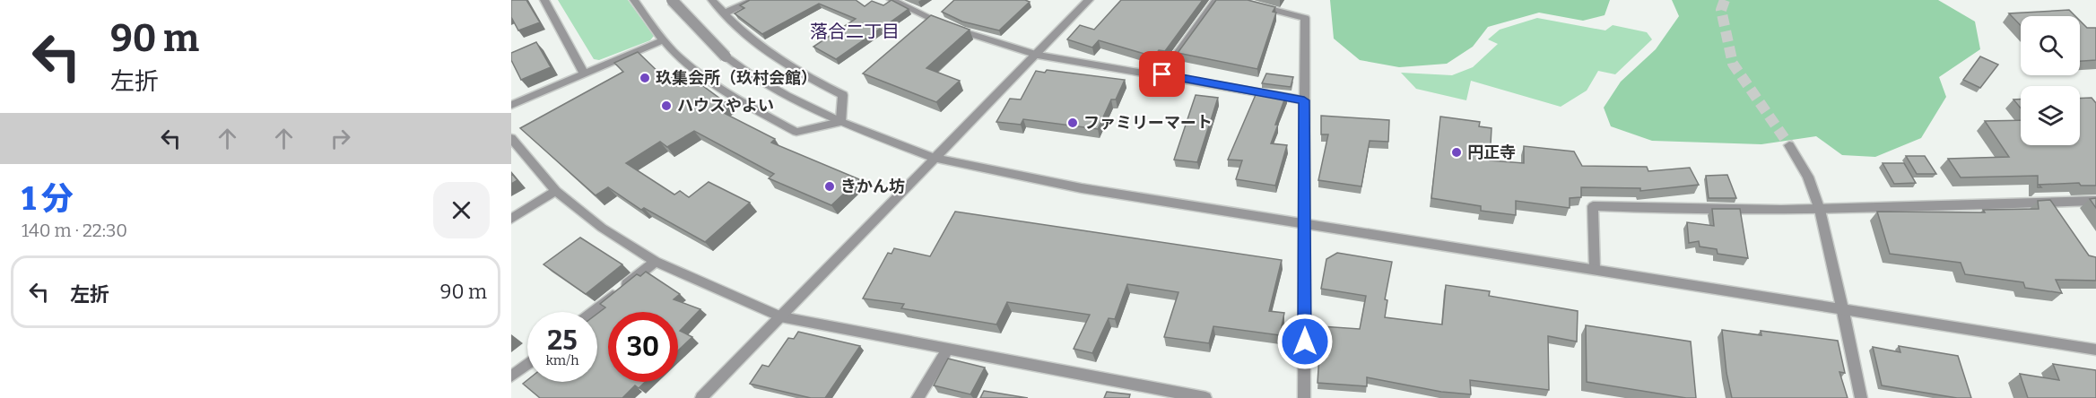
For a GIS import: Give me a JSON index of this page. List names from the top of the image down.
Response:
{
  "districts": ["落合二丁目"],
  "places": [
    "玖集会所（玖村会館）",
    "ハウスやよい",
    "ファミリーマート",
    "円正寺",
    "きかん坊"
  ],
  "page": {
    "turn": ["90 m", "左折"],
    "heading": ["1 分", "140 m · 22:30"],
    "list": [
      {
        "name": "左折",
        "value": "90 m"
      }
    ],
    "speed": "25 km/h",
    "limit": "30"
  }
}
